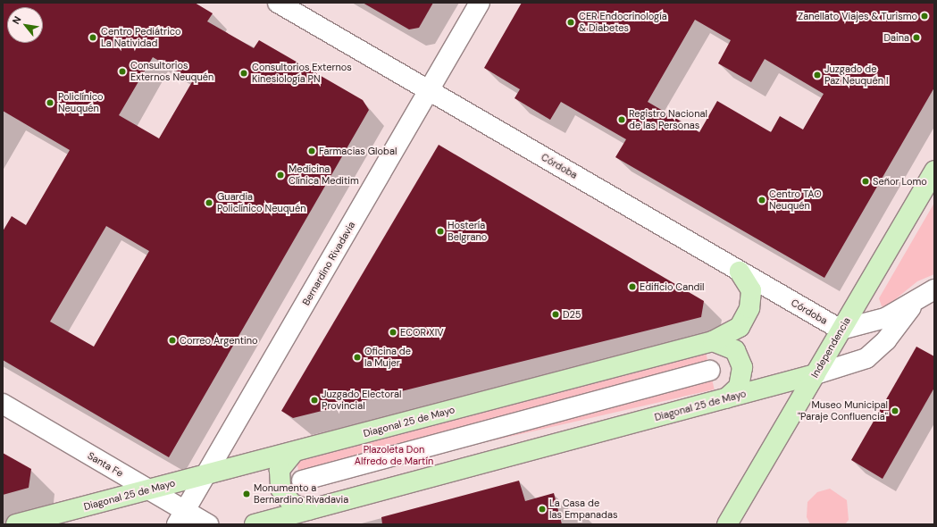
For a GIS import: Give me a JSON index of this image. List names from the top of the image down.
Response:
{
  "streets": {
    "main road": ["Independencia", "Diagonal 25 de Mayo"],
    "street": ["Córdoba", "Bernardino Rivadavia", "Santa Fe"]
  },
  "crossings": [
    ["Córdoba", "Bernardino Rivadavia"],
    ["Córdoba", "Independencia"],
    ["Córdoba", "Diagonal 25 de Mayo"],
    ["Bernardino Rivadavia", "Diagonal 25 de Mayo"],
    ["Bernardino Rivadavia", "Santa Fe"],
    ["Independencia", "Diagonal 25 de Mayo"],
    ["Diagonal 25 de Mayo", "Santa Fe"]
  ],
  "parks": ["Plazoleta Don Alfredo de Martín"],
  "places": [
    "Zanellato Viajes & Turismo",
    "CER Endocrinología & Diabetes",
    "Centro Pediátrico La Natividad",
    "Daina",
    "Consultorios Externos Neuquén",
    "Consultorios Externos Kinesiología PN",
    "Juzgado de Paz Neuquén I",
    "Policlínico Neuquén",
    "Registro Nacional de las Personas",
    "Farmacias Global",
    "Medicina Clínica Meditim",
    "Señor Lomo",
    "Centro TAO Neuquén",
    "Guardia Policlínico Neuquén",
    "Hostería Belgrano",
    "Edificio Candil",
    "D25",
    "ECOR XIV",
    "Correo Argentino",
    "Oficina de la Mujer",
    "Juzgado Electoral Provincial",
    "Museo Municipal \"Paraje Confluencia\"",
    "Monumento a Bernardino Rivadavia",
    "La Casa de las Empanadas"
  ],
  "north": "top left"
}
